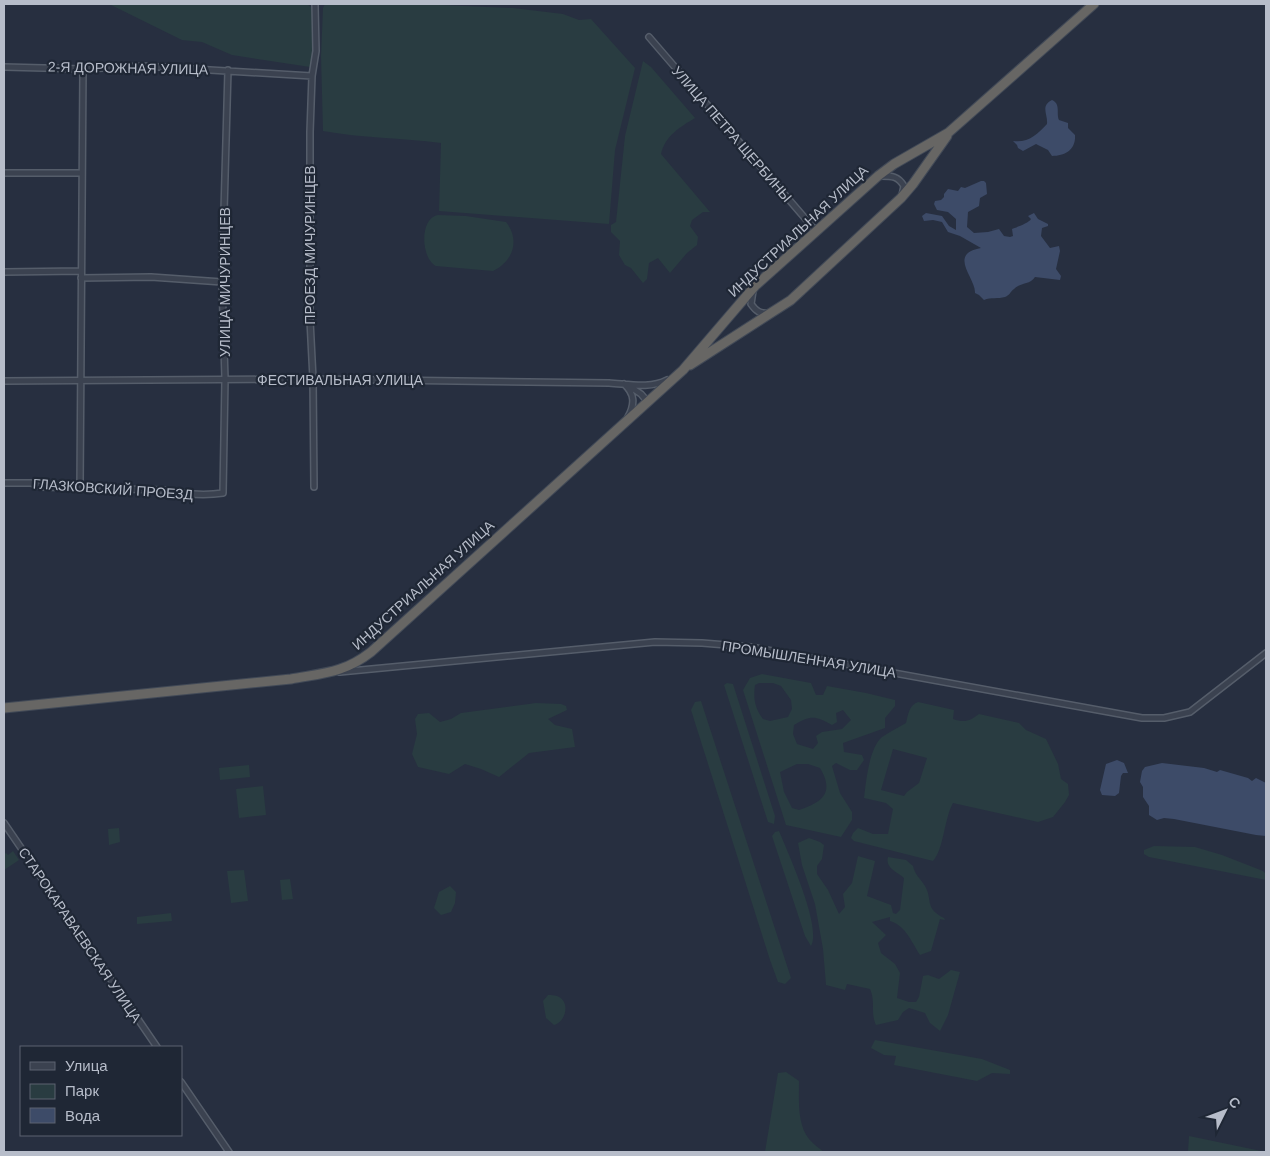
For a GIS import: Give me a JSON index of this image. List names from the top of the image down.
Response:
{
  "streets": {
    "highway": ["ИНДУСТРИАЛЬНАЯ УЛИЦА"],
    "street": [
      "2-Я ДОРОЖНАЯ УЛИЦА",
      "УЛИЦА ПЕТРА ЩЕРБИНЫ",
      "ПРОЕЗД МИЧУРИНЦЕВ",
      "УЛИЦА МИЧУРИНЦЕВ",
      "ФЕСТИВАЛЬНАЯ УЛИЦА",
      "ГЛАЗКОВСКИЙ ПРОЕЗД",
      "ПРОМЫШЛЕННАЯ УЛИЦА",
      "СТАРОКАРАВАЕВСКАЯ УЛИЦА"
    ]
  },
  "crossings": [
    ["2-Я ДОРОЖНАЯ УЛИЦА", "ПРОЕЗД МИЧУРИНЦЕВ"],
    ["2-Я ДОРОЖНАЯ УЛИЦА", "УЛИЦА МИЧУРИНЦЕВ"],
    ["УЛИЦА ПЕТРА ЩЕРБИНЫ", "ИНДУСТРИАЛЬНАЯ УЛИЦА"],
    ["ИНДУСТРИАЛЬНАЯ УЛИЦА", "ФЕСТИВАЛЬНАЯ УЛИЦА"],
    ["ИНДУСТРИАЛЬНАЯ УЛИЦА", "ПРОМЫШЛЕННАЯ УЛИЦА"],
    ["ПРОЕЗД МИЧУРИНЦЕВ", "ФЕСТИВАЛЬНАЯ УЛИЦА"],
    ["УЛИЦА МИЧУРИНЦЕВ", "ФЕСТИВАЛЬНАЯ УЛИЦА"],
    ["УЛИЦА МИЧУРИНЦЕВ", "ГЛАЗКОВСКИЙ ПРОЕЗД"]
  ],
  "legend": ["Улица", "Парк", "Вода"],
  "north": "top right"
}
